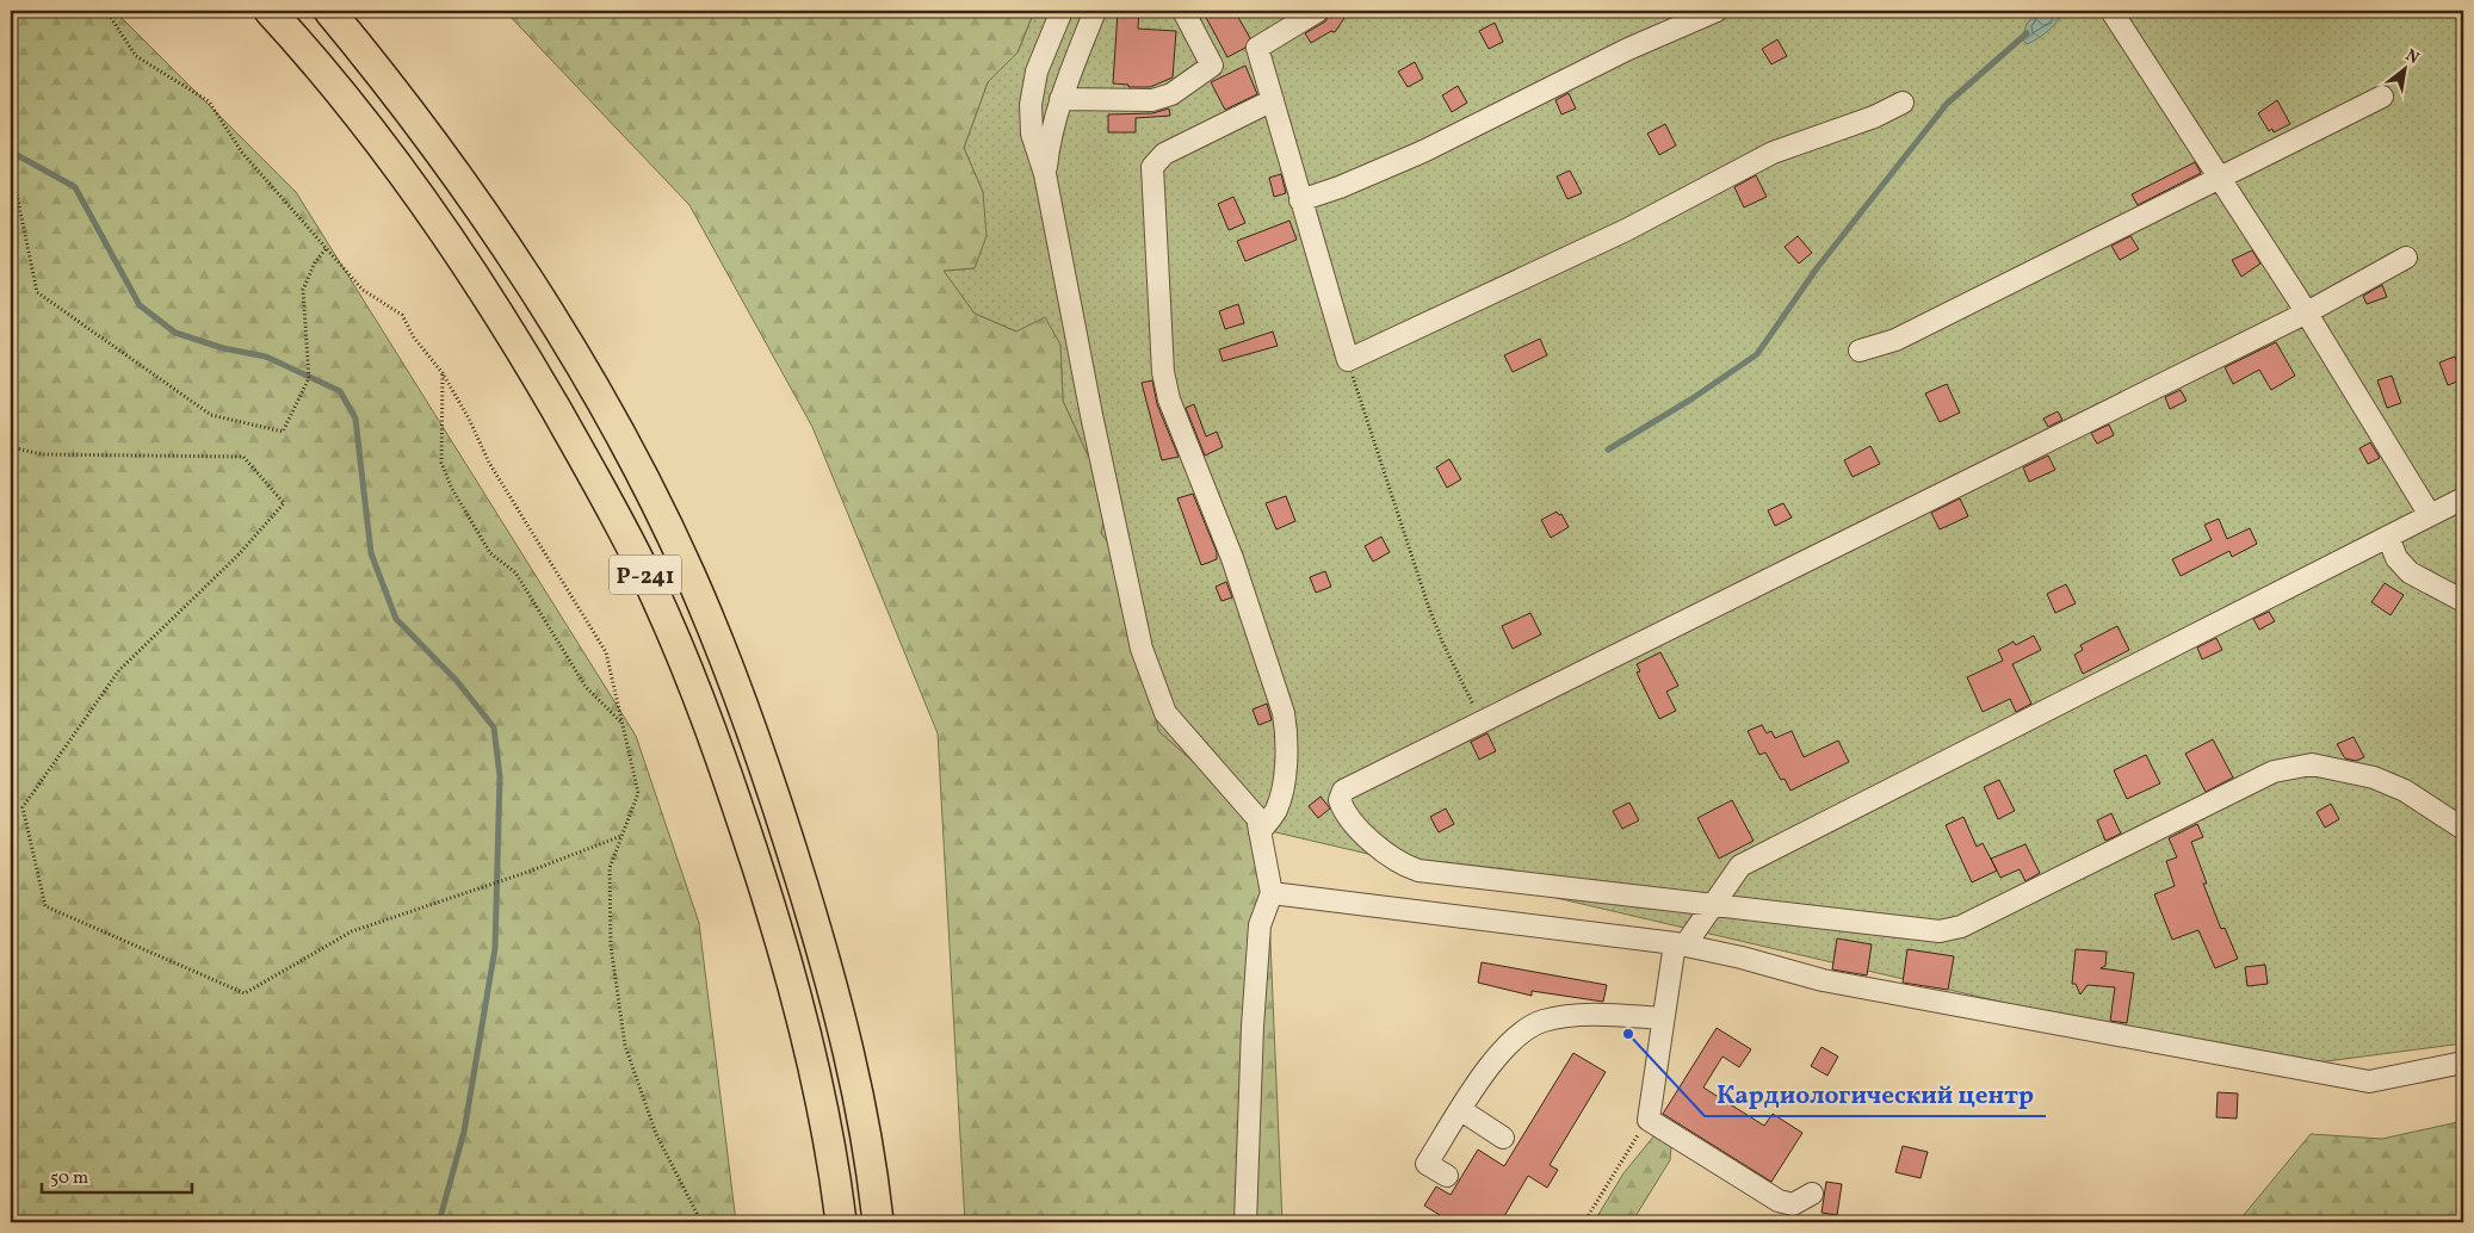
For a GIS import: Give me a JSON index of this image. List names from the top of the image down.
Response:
{
  "streets": {
    "highway": ["Р-241"]
  },
  "places": ["Кардиологический центр"],
  "scale_bar": "50 m",
  "north": "top right"
}
